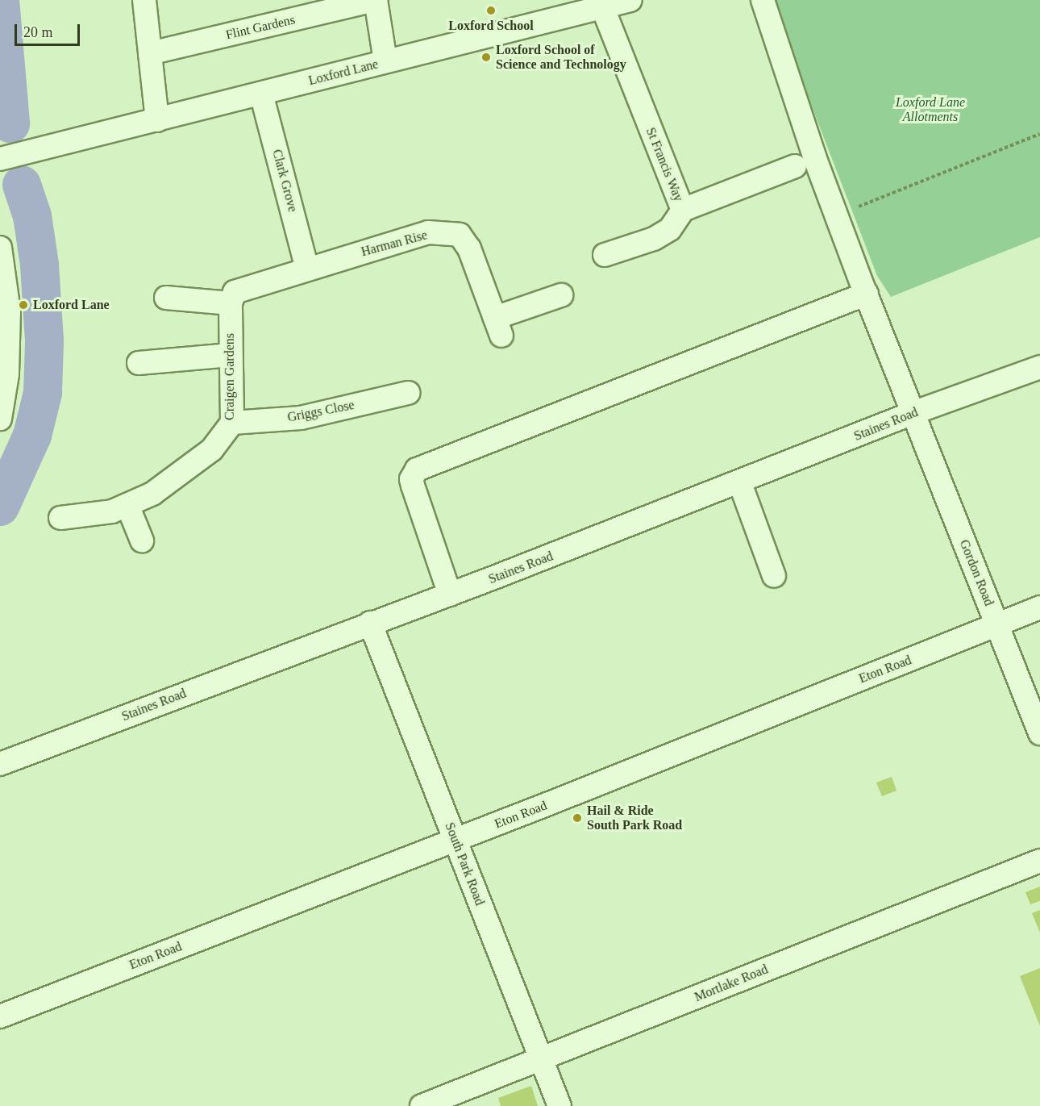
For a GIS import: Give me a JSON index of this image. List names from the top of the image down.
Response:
{
  "streets": {
    "street": [
      "Flint Gardens",
      "Loxford Lane",
      "St Francis Way",
      "Clark Grove",
      "Harman Rise",
      "Craigen Gardens",
      "Griggs Close",
      "Staines Road",
      "Gordon Road",
      "Eton Road",
      "South Park Road",
      "Mortlake Road"
    ]
  },
  "crossings": [
    ["Flint Gardens", "Loxford Lane"],
    ["Loxford Lane", "St Francis Way"],
    ["Loxford Lane", "Clark Grove"],
    ["Clark Grove", "Harman Rise"],
    ["Craigen Gardens", "Griggs Close"],
    ["Staines Road", "Gordon Road"],
    ["Staines Road", "South Park Road"],
    ["Gordon Road", "Eton Road"],
    ["Eton Road", "South Park Road"],
    ["South Park Road", "Mortlake Road"]
  ],
  "parks": ["Loxford Lane Allotments"],
  "places": [
    "Loxford School",
    "Loxford School of Science and Technology",
    "Loxford Lane",
    "Hail & Ride South Park Road"
  ],
  "scale_bar": "20 m"
}
